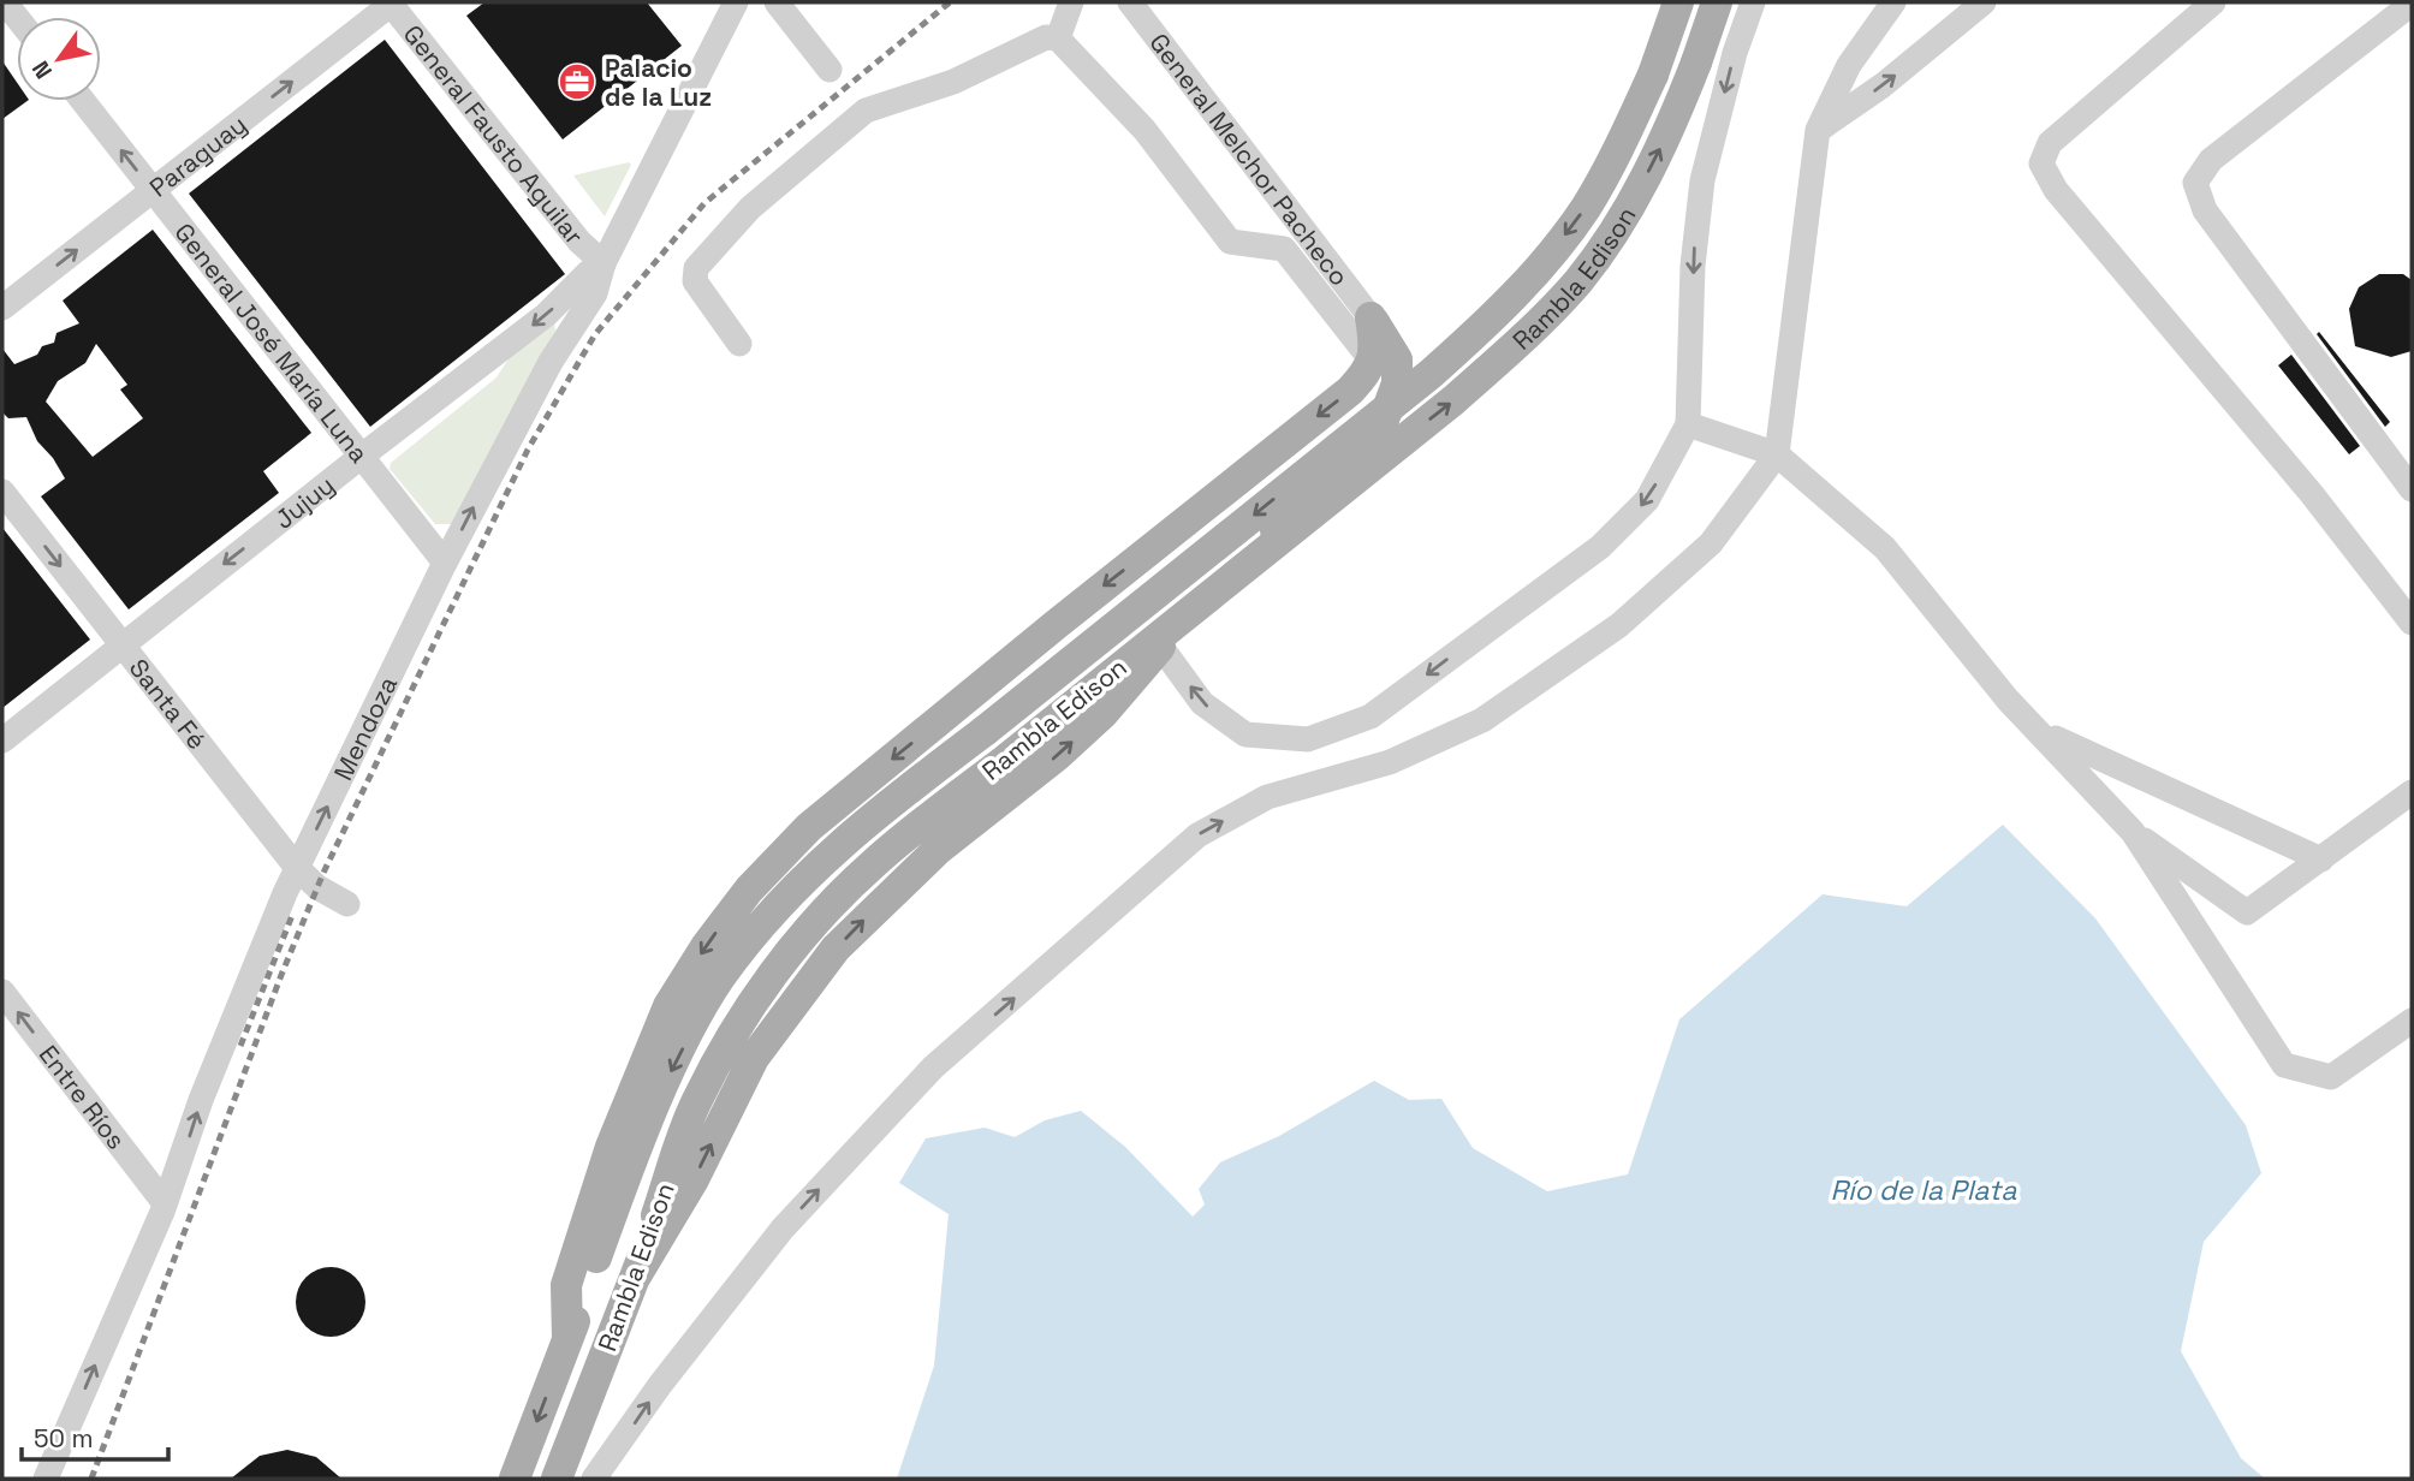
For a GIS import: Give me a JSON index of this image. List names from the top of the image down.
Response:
{
  "streets": {
    "main road": ["Rambla Edison"],
    "street": [
      "General Fausto Aguilar",
      "Paraguay",
      "General Melchor Pacheco",
      "General José María Luna",
      "Jujuy",
      "Santa Fé",
      "Mendoza",
      "Entre Ríos"
    ]
  },
  "crossings": [
    ["General Fausto Aguilar", "Paraguay"],
    ["General Fausto Aguilar", "Jujuy"],
    ["General Fausto Aguilar", "Mendoza"],
    ["Paraguay", "General José María Luna"],
    ["General José María Luna", "Jujuy"],
    ["General José María Luna", "Mendoza"],
    ["Jujuy", "Santa Fé"],
    ["Jujuy", "Mendoza"],
    ["Santa Fé", "Mendoza"],
    ["Mendoza", "Entre Ríos"]
  ],
  "one_way": [
    "Paraguay",
    "Jujuy",
    "Santa Fé",
    "Mendoza",
    "Entre Ríos"
  ],
  "water": ["Río de la Plata"],
  "places": {
    "office": ["Palacio de la Luz"]
  },
  "scale_bar": "50 m",
  "north": "bottom left"
}
